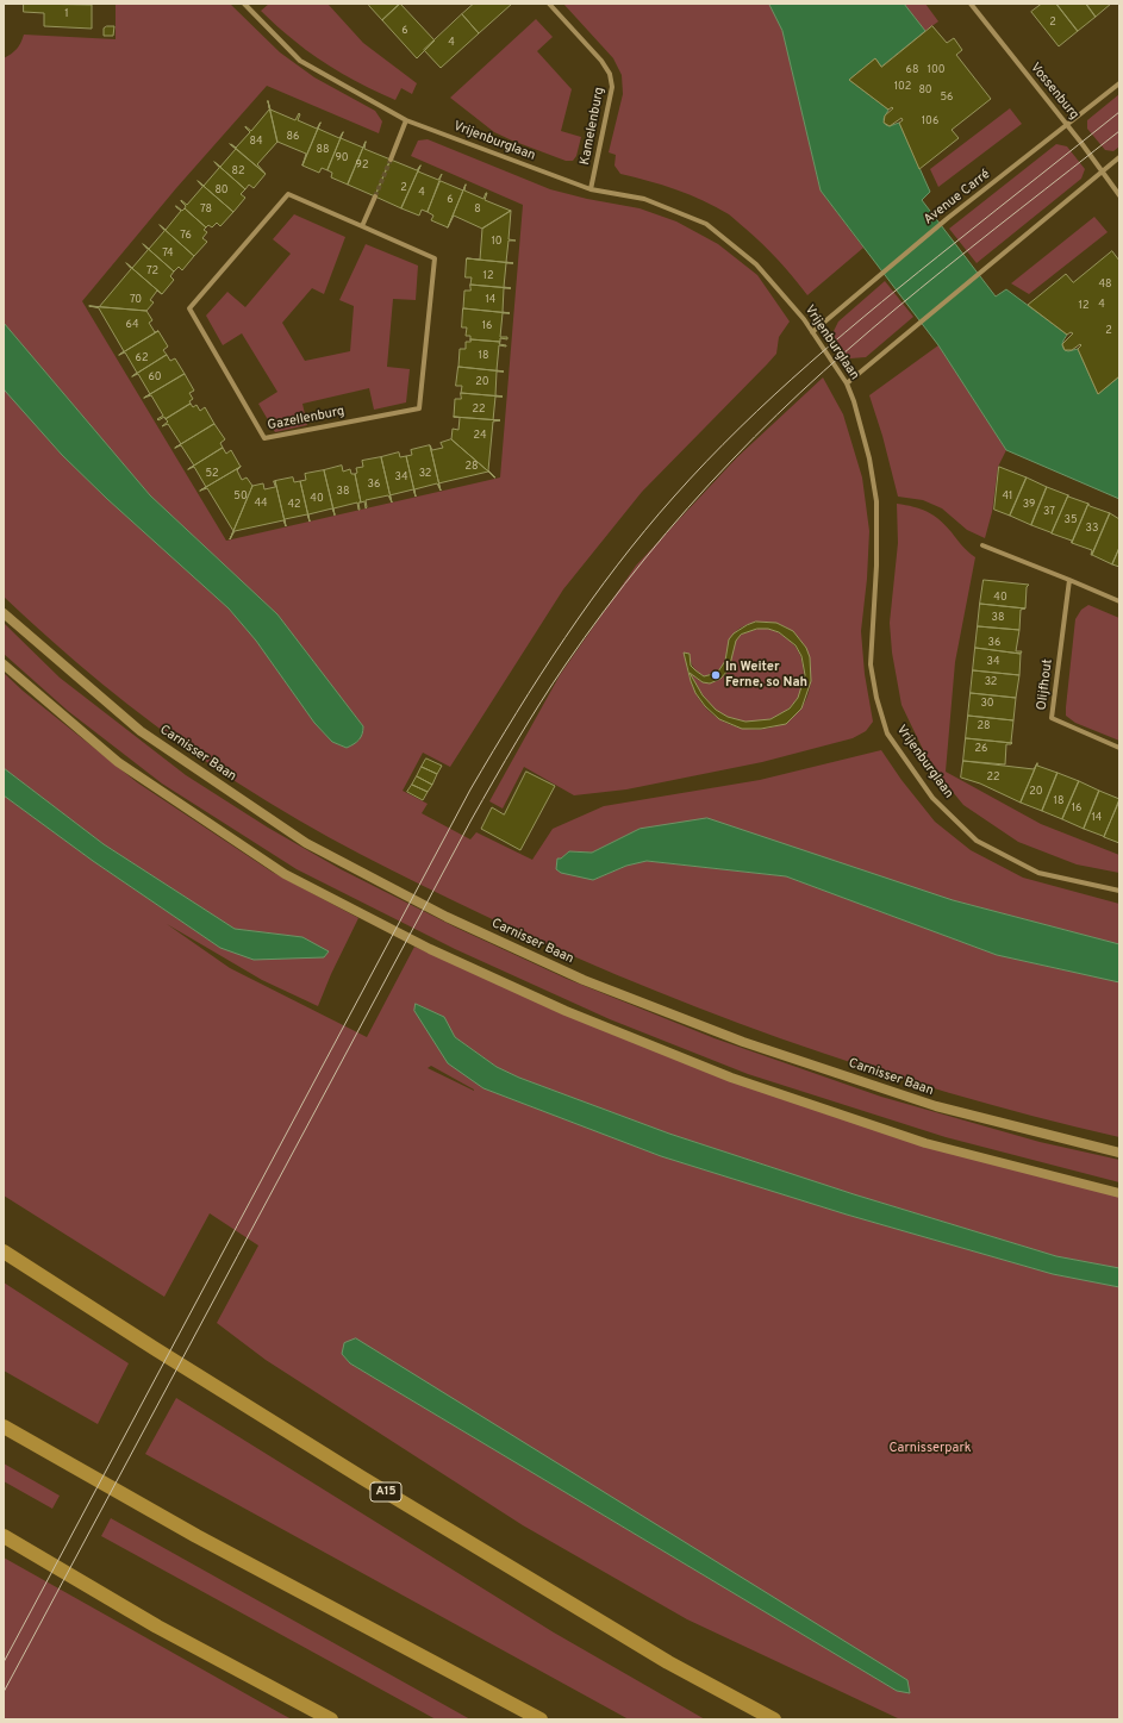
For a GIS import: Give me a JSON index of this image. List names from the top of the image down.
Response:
{
  "streets": {
    "highway": ["A15"],
    "main road": ["Carnisser Baan"],
    "street": [
      "Vossenburg",
      "Kamelenburg",
      "Vrijenburglaan",
      "Avenue Carré",
      "Gazellenburg",
      "Olijfhout"
    ]
  },
  "crossings": [
    ["Vossenburg", "Avenue Carré"],
    ["Kamelenburg", "Vrijenburglaan"],
    ["Vrijenburglaan", "Avenue Carré"]
  ],
  "parks": ["Carnisserpark"],
  "places": ["In Weiter Ferne, so Nah"],
  "house_numbers": [
    "1",
    "2",
    "6",
    "4",
    "68",
    "100",
    "102",
    "80",
    "56",
    "106",
    "86",
    "84",
    "88",
    "90",
    "92",
    "82",
    "2",
    "80",
    "4",
    "6",
    "78",
    "8",
    "76",
    "10",
    "74",
    "72",
    "12",
    "48",
    "70",
    "14",
    "4",
    "12",
    "64",
    "16",
    "2",
    "18",
    "62",
    "60",
    "20",
    "22",
    "24",
    "28",
    "52",
    "32",
    "34",
    "36",
    "38",
    "50",
    "41",
    "40",
    "44",
    "42",
    "39",
    "37",
    "35",
    "33",
    "40",
    "38",
    "36",
    "34",
    "32",
    "30",
    "28",
    "26",
    "22",
    "20",
    "18",
    "16",
    "14"
  ]
}
